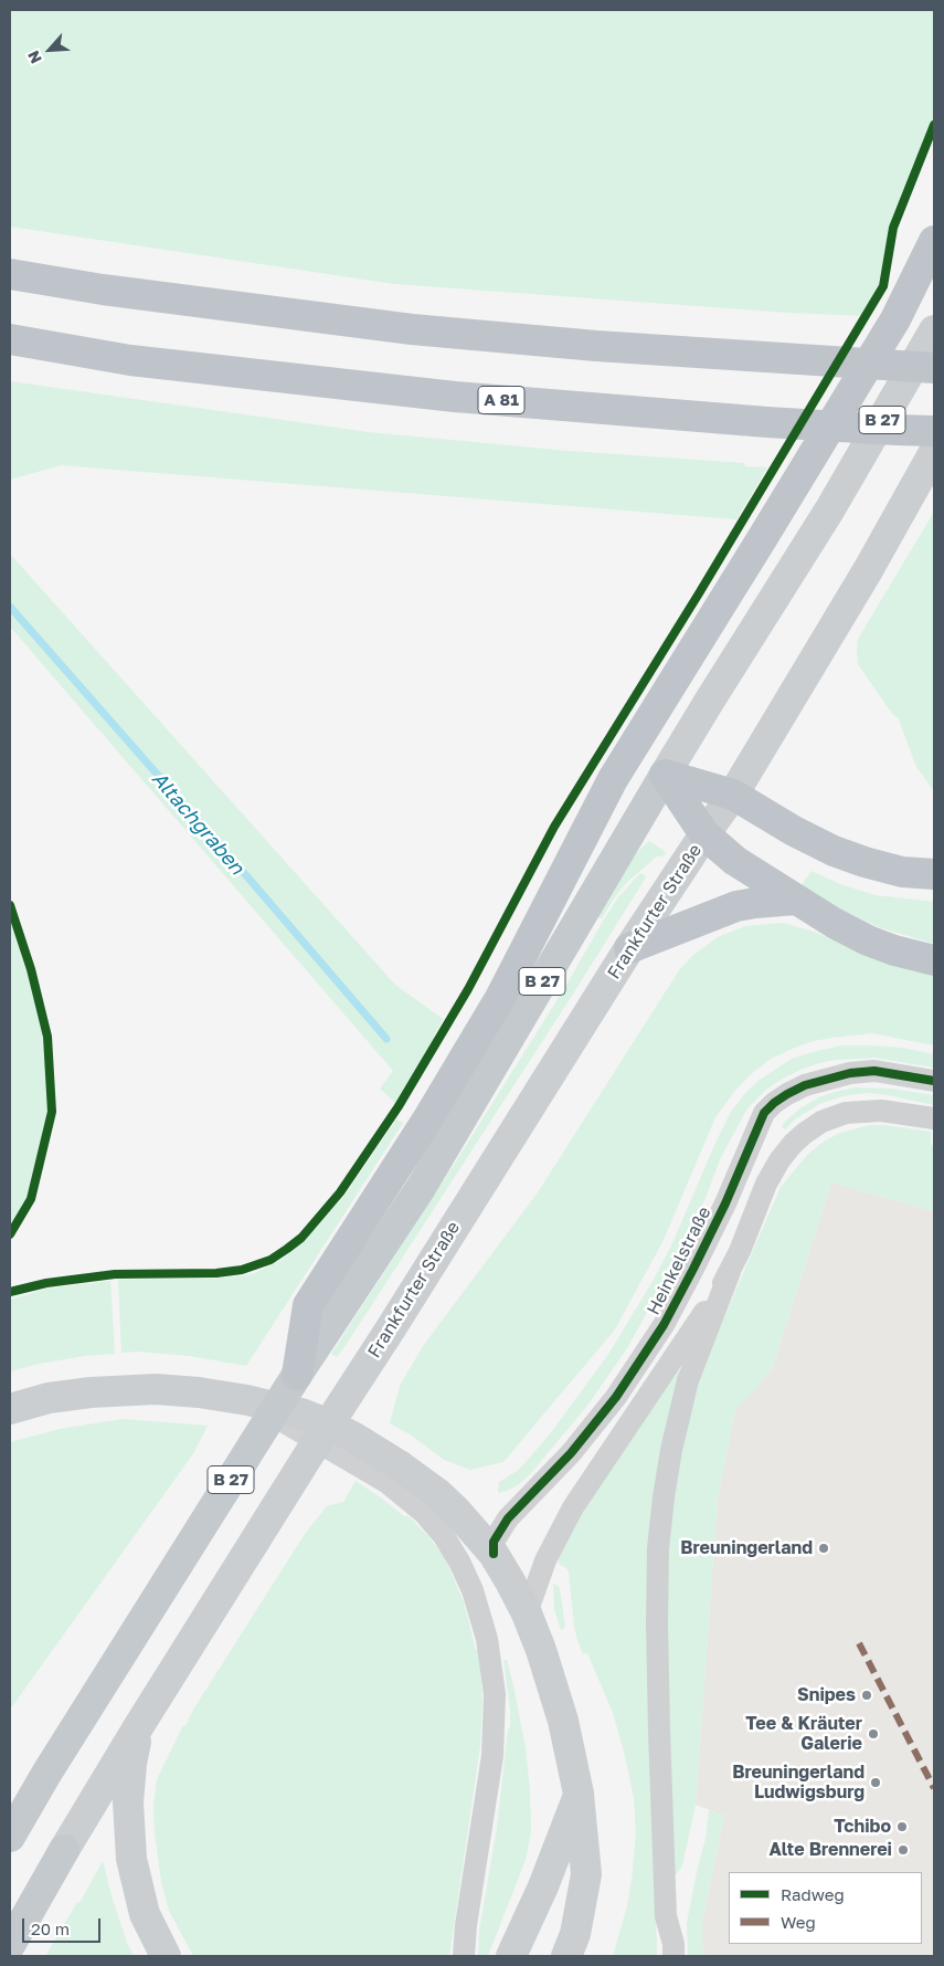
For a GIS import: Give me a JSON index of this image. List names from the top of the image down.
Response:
{
  "streets": {
    "highway": ["A 81", "B 27"],
    "main road": ["Frankfurter Straße"],
    "street": ["Heinkelstraße"]
  },
  "crossings": [
    ["B 27", "Frankfurter Straße"]
  ],
  "water": ["Altachgraben"],
  "places": [
    "Breuningerland",
    "Snipes",
    "Tee & Kräuter Galerie",
    "Breuningerland Ludwigsburg",
    "Tchibo",
    "Alte Brennerei"
  ],
  "legend": ["Radweg", "Weg"],
  "scale_bar": "20 m",
  "north": "bottom left"
}
